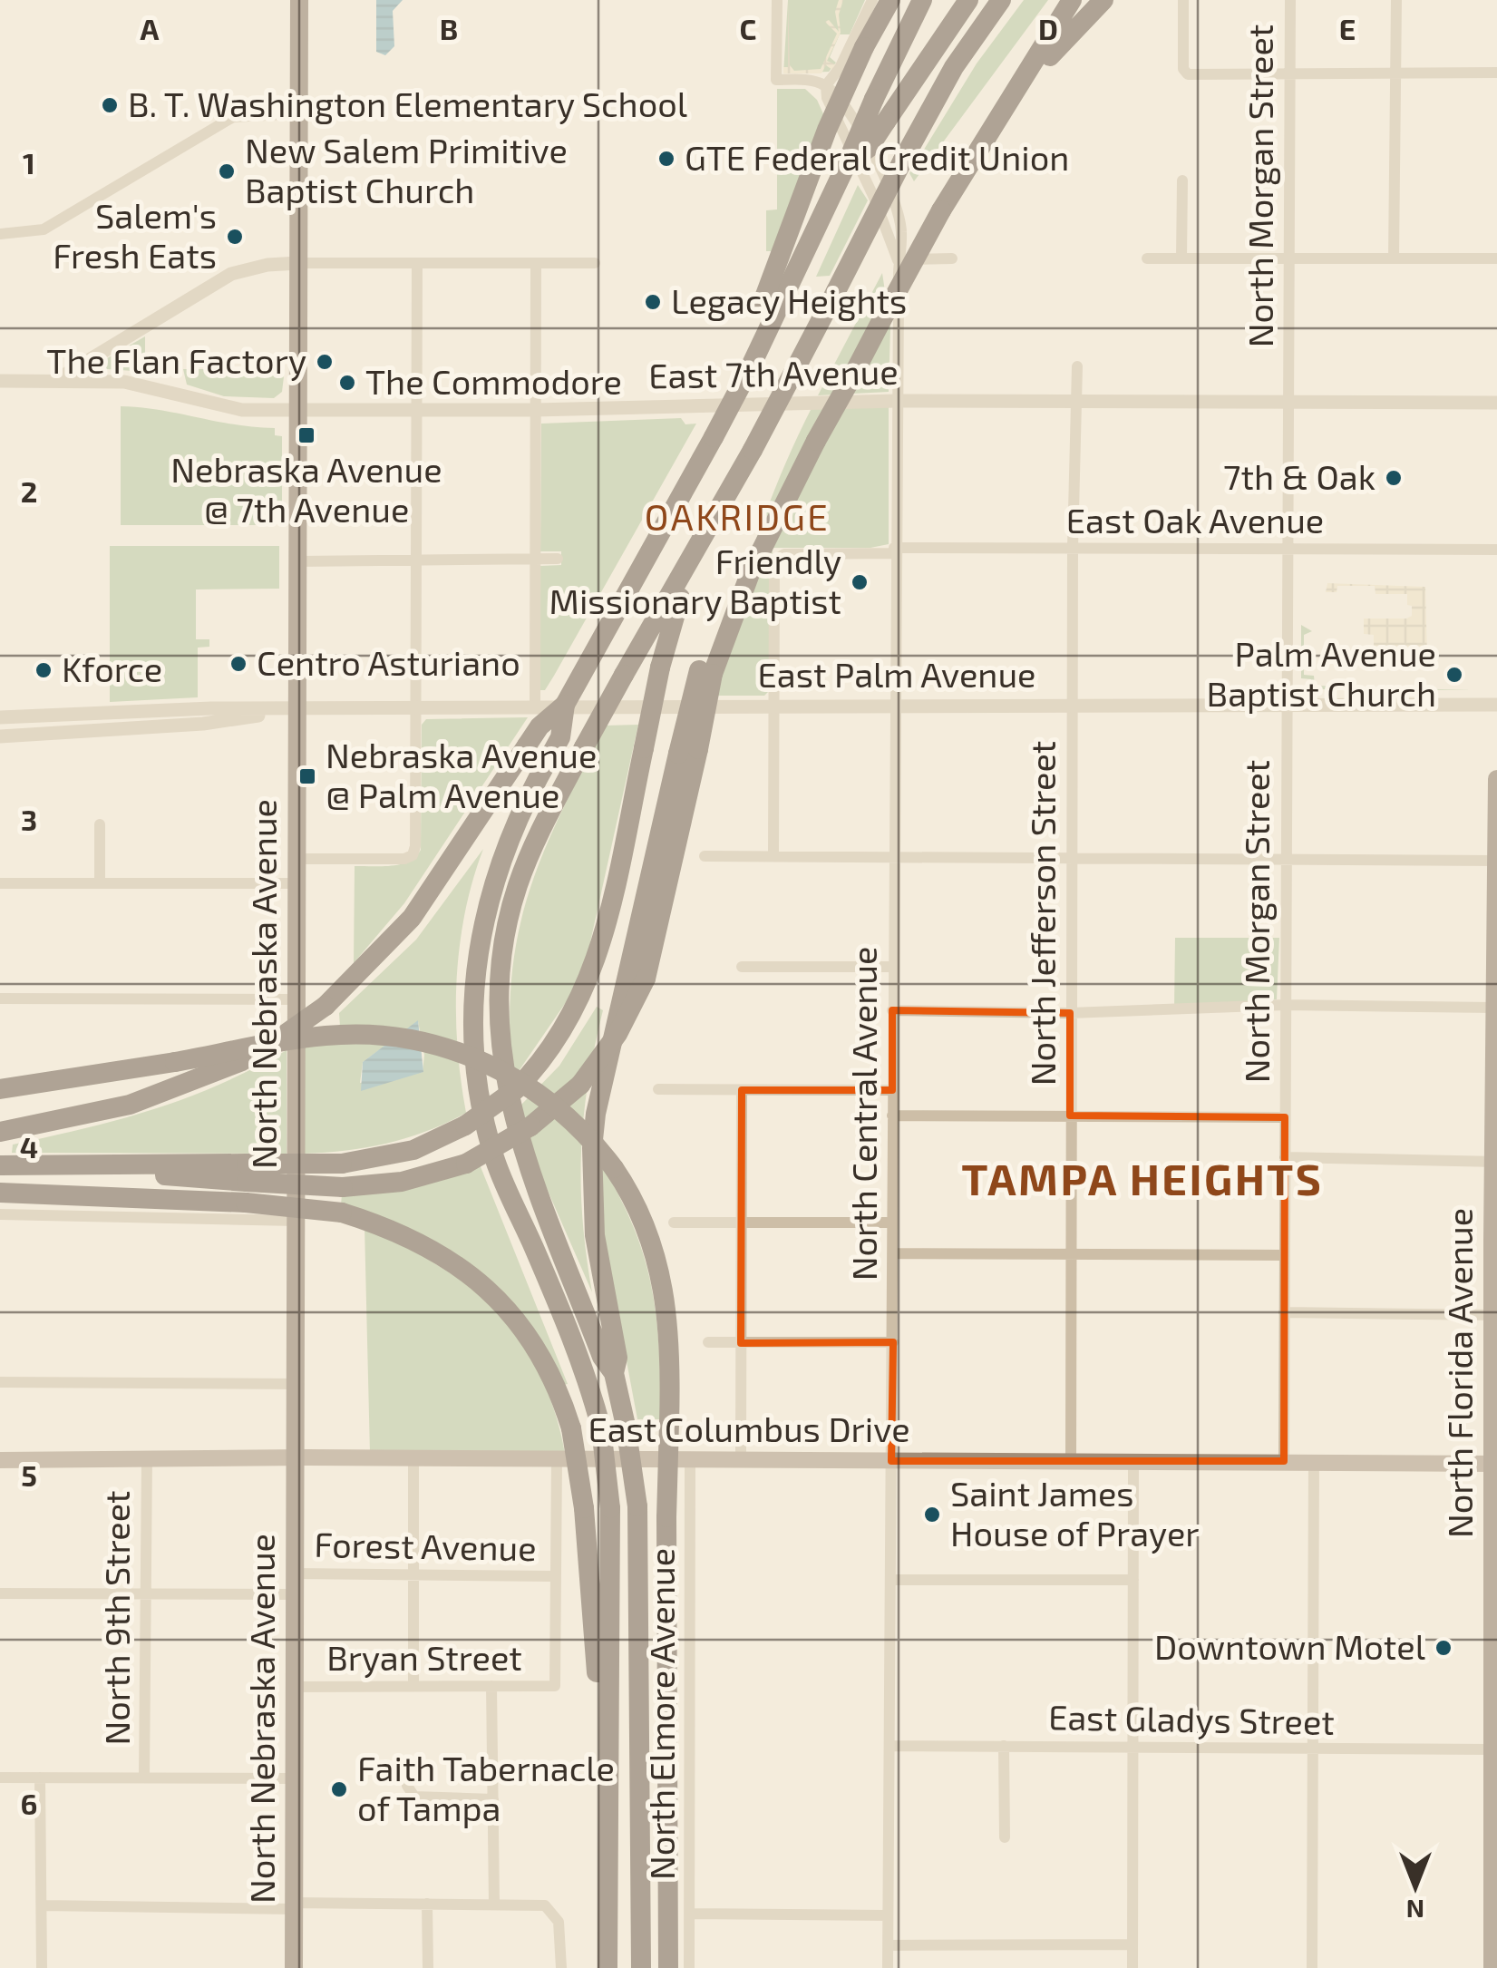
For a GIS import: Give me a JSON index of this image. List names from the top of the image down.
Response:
{
  "streets": {
    "main road": ["North Nebraska Avenue", "North Florida Avenue", "East Columbus Drive"],
    "street": [
      "North Morgan Street",
      "East 7th Avenue",
      "East Oak Avenue",
      "East Palm Avenue",
      "North Jefferson Street",
      "North Central Avenue",
      "Forest Avenue",
      "North 9th Street",
      "Bryan Street",
      "North Elmore Avenue",
      "East Gladys Street"
    ]
  },
  "crossings": [
    ["North Morgan Street", "East 7th Avenue"],
    ["North Morgan Street", "East Oak Avenue"],
    ["North Morgan Street", "East Palm Avenue"],
    ["North Morgan Street", "East Columbus Drive"],
    ["East 7th Avenue", "North Jefferson Street"],
    ["East 7th Avenue", "North Nebraska Avenue"],
    ["East 7th Avenue", "North Central Avenue"],
    ["East Oak Avenue", "East Palm Avenue"],
    ["East Oak Avenue", "North Jefferson Street"],
    ["East Oak Avenue", "North Central Avenue"],
    ["East Palm Avenue", "North Jefferson Street"],
    ["East Palm Avenue", "North Nebraska Avenue"],
    ["East Palm Avenue", "North Central Avenue"],
    ["North Jefferson Street", "East Columbus Drive"],
    ["North Nebraska Avenue", "East Columbus Drive"],
    ["North Nebraska Avenue", "Forest Avenue"],
    ["North Nebraska Avenue", "Bryan Street"],
    ["North Central Avenue", "East Columbus Drive"],
    ["North Central Avenue", "East Gladys Street"],
    ["North Florida Avenue", "East Columbus Drive"],
    ["North Florida Avenue", "East Gladys Street"],
    ["East Columbus Drive", "North 9th Street"],
    ["East Columbus Drive", "North Elmore Avenue"],
    ["Forest Avenue", "Bryan Street"]
  ],
  "districts": ["OAKRIDGE", "TAMPA HEIGHTS"],
  "places": {
    "other": [
      "B. T. Washington Elementary School",
      "GTE Federal Credit Union",
      "New Salem Primitive Baptist Church",
      "Salem's Fresh Eats",
      "Legacy Heights",
      "The Flan Factory",
      "The Commodore",
      "7th & Oak",
      "Friendly Missionary Baptist",
      "Centro Asturiano",
      "Kforce",
      "Palm Avenue Baptist Church",
      "Saint James House of Prayer",
      "Downtown Motel",
      "Faith Tabernacle of Tampa"
    ],
    "transit": ["Nebraska Avenue @ 7th Avenue", "Nebraska Avenue @ Palm Avenue"]
  },
  "north": "bottom",
  "grid": {
    "columns": [
      "A",
      "B",
      "C",
      "D",
      "E"
    ],
    "rows": [
      "1",
      "2",
      "3",
      "4",
      "5",
      "6"
    ]
  }
}
